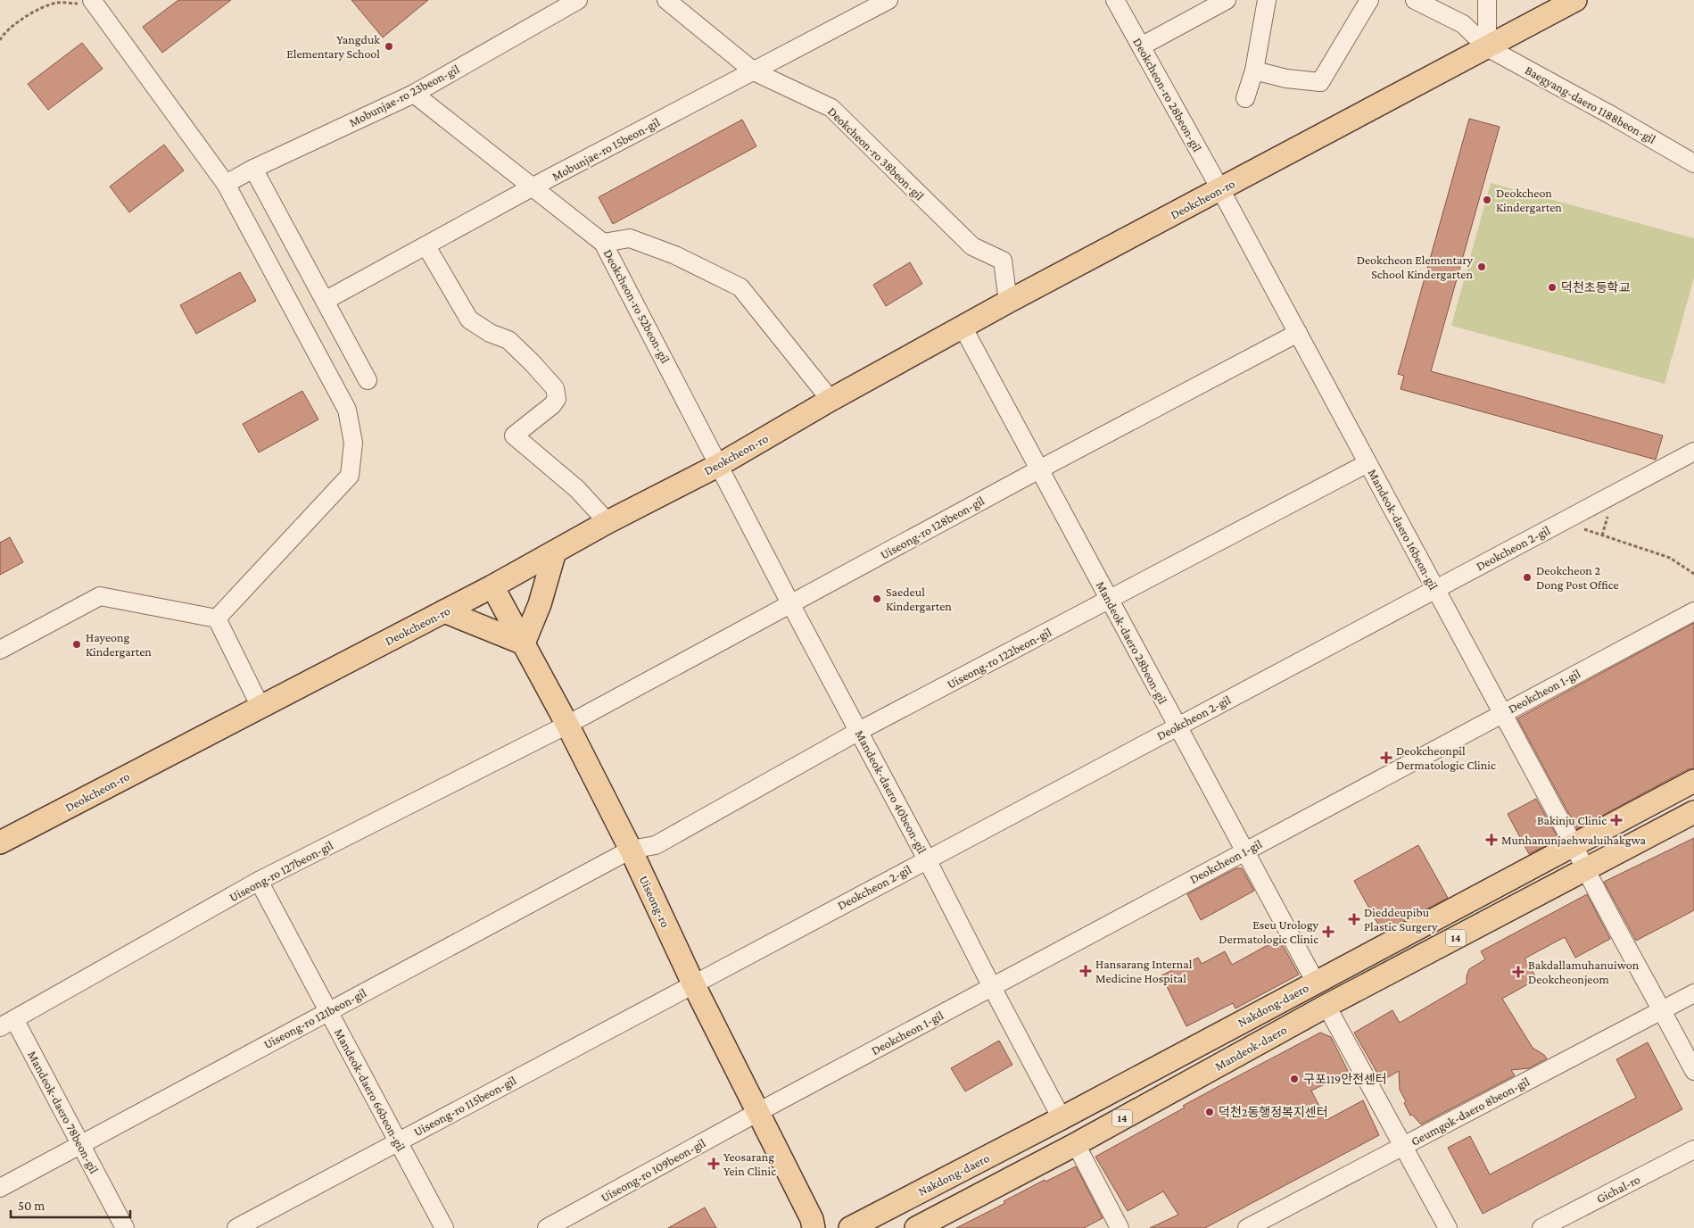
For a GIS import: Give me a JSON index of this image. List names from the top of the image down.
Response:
{
  "streets": {
    "main road": [
      "Deokcheon-ro",
      "Uiseong-ro",
      "14",
      "Nakdong-daero",
      "Mandeok-daero"
    ],
    "street": [
      "Deokcheon-ro 28beon-gil",
      "Mobunjae-ro 23beon-gil",
      "Baegyang-daero 1188beon-gil",
      "Mobunjae-ro 15beon-gil",
      "Deokcheon-ro 38beon-gil",
      "Deokcheon-ro 52beon-gil",
      "Uiseong-ro 128beon-gil",
      "Mandeok-daero 16beon-gil",
      "Deokcheon 2-gil",
      "Mandeok-daero 28beon-gil",
      "Uiseong-ro 122beon-gil",
      "Deokcheon 1-gil",
      "Mandeok-daero 40beon-gil",
      "Uiseong-ro 127beon-gil",
      "Uiseong-ro 121beon-gil",
      "Mandeok-daero 66beon-gil",
      "Uiseong-ro 115beon-gil",
      "Geumgok-daero 8beon-gil",
      "Mandeok-daero 78beon-gil",
      "Uiseong-ro 109beon-gil",
      "Gichal-ro"
    ]
  },
  "crossings": [
    ["Deokcheon-ro 28beon-gil", "Deokcheon-ro"],
    ["Deokcheon-ro 28beon-gil", "Mandeok-daero 16beon-gil"],
    ["Mobunjae-ro 23beon-gil", "Deokcheon-ro 52beon-gil"],
    ["Baegyang-daero 1188beon-gil", "Deokcheon-ro"],
    ["Mobunjae-ro 15beon-gil", "Deokcheon-ro 38beon-gil"],
    ["Mobunjae-ro 15beon-gil", "Deokcheon-ro 52beon-gil"],
    ["Deokcheon-ro 38beon-gil", "Deokcheon-ro"],
    ["Deokcheon-ro", "Deokcheon-ro 52beon-gil"],
    ["Deokcheon-ro", "Mandeok-daero 16beon-gil"],
    ["Deokcheon-ro", "Mandeok-daero 28beon-gil"],
    ["Deokcheon-ro", "Mandeok-daero 40beon-gil"],
    ["Deokcheon-ro", "Uiseong-ro"],
    ["Deokcheon-ro 52beon-gil", "Mandeok-daero 40beon-gil"],
    ["Uiseong-ro 128beon-gil", "Mandeok-daero 16beon-gil"],
    ["Uiseong-ro 128beon-gil", "Mandeok-daero 28beon-gil"],
    ["Uiseong-ro 128beon-gil", "Mandeok-daero 40beon-gil"],
    ["Uiseong-ro 128beon-gil", "Uiseong-ro 127beon-gil"],
    ["Uiseong-ro 128beon-gil", "Uiseong-ro"],
    ["Mandeok-daero 16beon-gil", "Deokcheon 2-gil"],
    ["Mandeok-daero 16beon-gil", "Uiseong-ro 122beon-gil"],
    ["Mandeok-daero 16beon-gil", "Deokcheon 1-gil"],
    ["Mandeok-daero 16beon-gil", "Nakdong-daero"],
    ["Mandeok-daero 16beon-gil", "Mandeok-daero"],
    ["Mandeok-daero 16beon-gil", "Geumgok-daero 8beon-gil"],
    ["Deokcheon 2-gil", "Mandeok-daero 28beon-gil"],
    ["Deokcheon 2-gil", "Mandeok-daero 40beon-gil"],
    ["Deokcheon 2-gil", "Uiseong-ro"],
    ["Deokcheon 2-gil", "Uiseong-ro 115beon-gil"],
    ["Mandeok-daero 28beon-gil", "Uiseong-ro 122beon-gil"],
    ["Mandeok-daero 28beon-gil", "Deokcheon 1-gil"],
    ["Mandeok-daero 28beon-gil", "Nakdong-daero"],
    ["Uiseong-ro 122beon-gil", "Mandeok-daero 40beon-gil"],
    ["Uiseong-ro 122beon-gil", "Uiseong-ro"],
    ["Uiseong-ro 122beon-gil", "Uiseong-ro 121beon-gil"],
    ["Deokcheon 1-gil", "Mandeok-daero 40beon-gil"],
    ["Deokcheon 1-gil", "Uiseong-ro"],
    ["Deokcheon 1-gil", "Uiseong-ro 109beon-gil"],
    ["Mandeok-daero 40beon-gil", "Nakdong-daero"],
    ["Uiseong-ro 127beon-gil", "Uiseong-ro"],
    ["Uiseong-ro 127beon-gil", "Mandeok-daero 66beon-gil"],
    ["Uiseong-ro 127beon-gil", "Mandeok-daero 78beon-gil"],
    ["Uiseong-ro", "Uiseong-ro 121beon-gil"],
    ["Uiseong-ro", "Uiseong-ro 115beon-gil"],
    ["Uiseong-ro", "Uiseong-ro 109beon-gil"],
    ["Uiseong-ro 121beon-gil", "Mandeok-daero 66beon-gil"],
    ["Uiseong-ro 121beon-gil", "Mandeok-daero 78beon-gil"],
    ["Mandeok-daero 66beon-gil", "Uiseong-ro 115beon-gil"]
  ],
  "places": {
    "other": [
      "Yangduk Elementary School",
      "Deokcheon Kindergarten",
      "Deokcheon Elementary School Kindergarten",
      "덕천초등학교",
      "Deokcheon 2 Dong Post Office",
      "Saedeul Kindergarten",
      "Hayeong Kindergarten",
      "구포119안전센터",
      "덕천2동행정복지센터"
    ],
    "health": [
      "Deokcheonpil Dermatologic Clinic",
      "Bakinju Clinic",
      "Munhanunjaehwaluihakgwa",
      "Dieddeupibu Plastic Surgery",
      "Eseu Urology Dermatologic Clinic",
      "Hansarang Internal Medicine Hospital",
      "Bakdallamuhanuiwon Deokcheonjeom",
      "Yeosarang Yein Clinic"
    ]
  },
  "scale_bar": "50 m"
}
